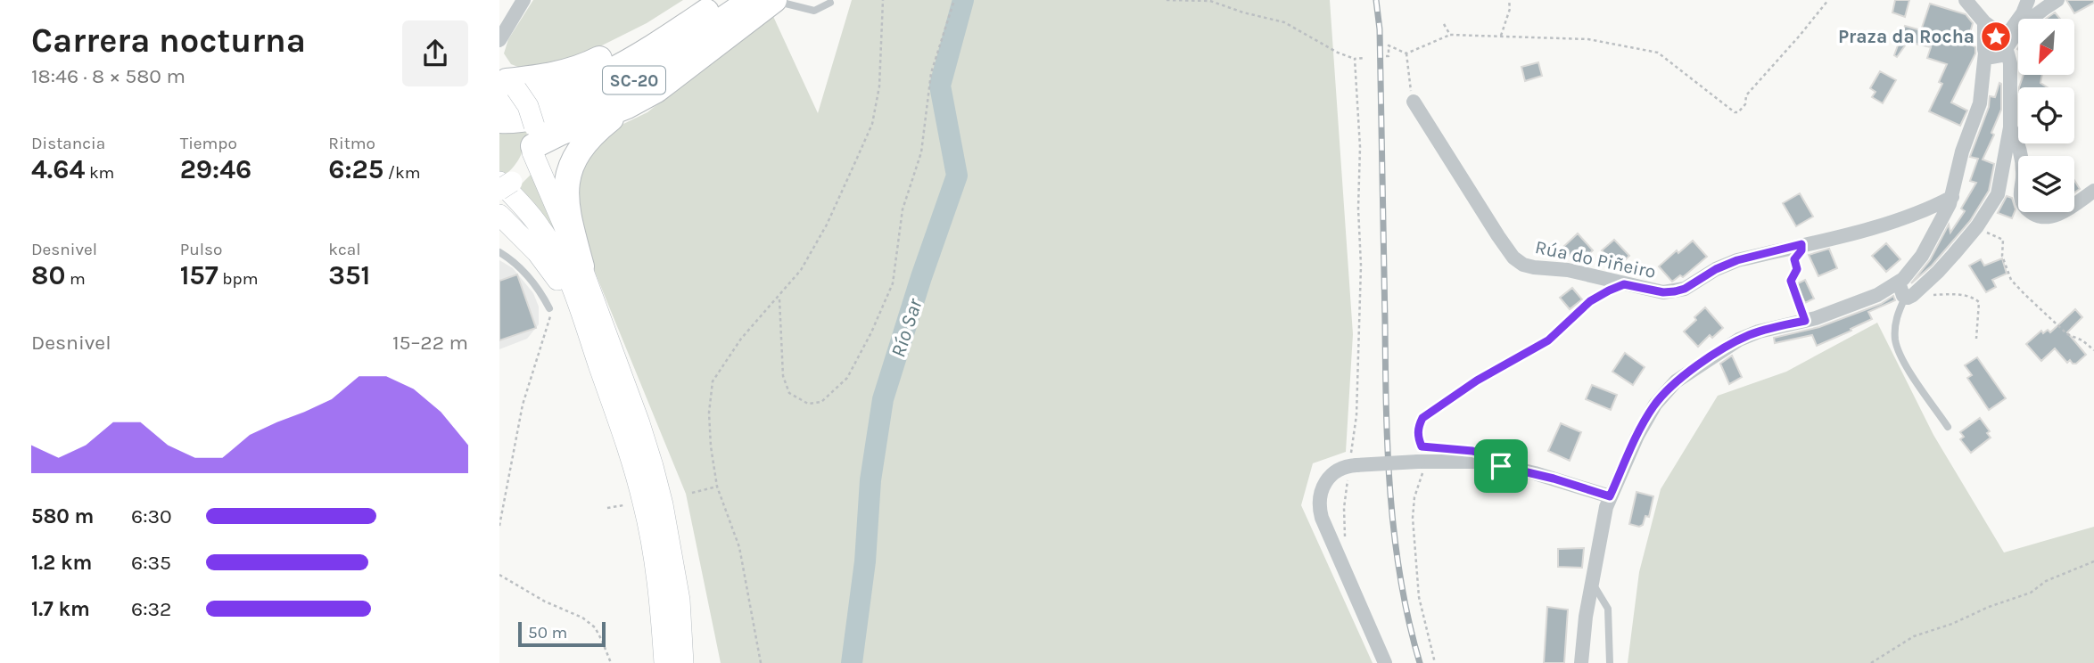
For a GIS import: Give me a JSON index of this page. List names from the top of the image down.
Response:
{
  "streets": {
    "highway": ["SC-20"],
    "street": ["Rúa do Piñeiro"]
  },
  "water": ["Río Sar"],
  "places": {
    "place": ["Praza da Rocha"]
  },
  "scale_bar": "50 m",
  "north": "bottom left",
  "page": {
    "heading": ["Carrera nocturna", "18:46 · 8 × 580 m"],
    "stats": [
      ["Distancia", "4.64 km"],
      ["Tiempo", "29:46"],
      ["Ritmo", "6:25 /km"],
      ["Desnivel", "80 m"],
      ["Pulso", "157 bpm"],
      ["kcal", "351"]
    ],
    "chart": ["Desnivel", "15–22 m"],
    "list": [
      {
        "name": "580 m",
        "note": "6:30"
      },
      {
        "name": "1.2 km",
        "note": "6:35"
      },
      {
        "name": "1.7 km",
        "note": "6:32"
      }
    ],
    "scale": "50 m"
  }
}
